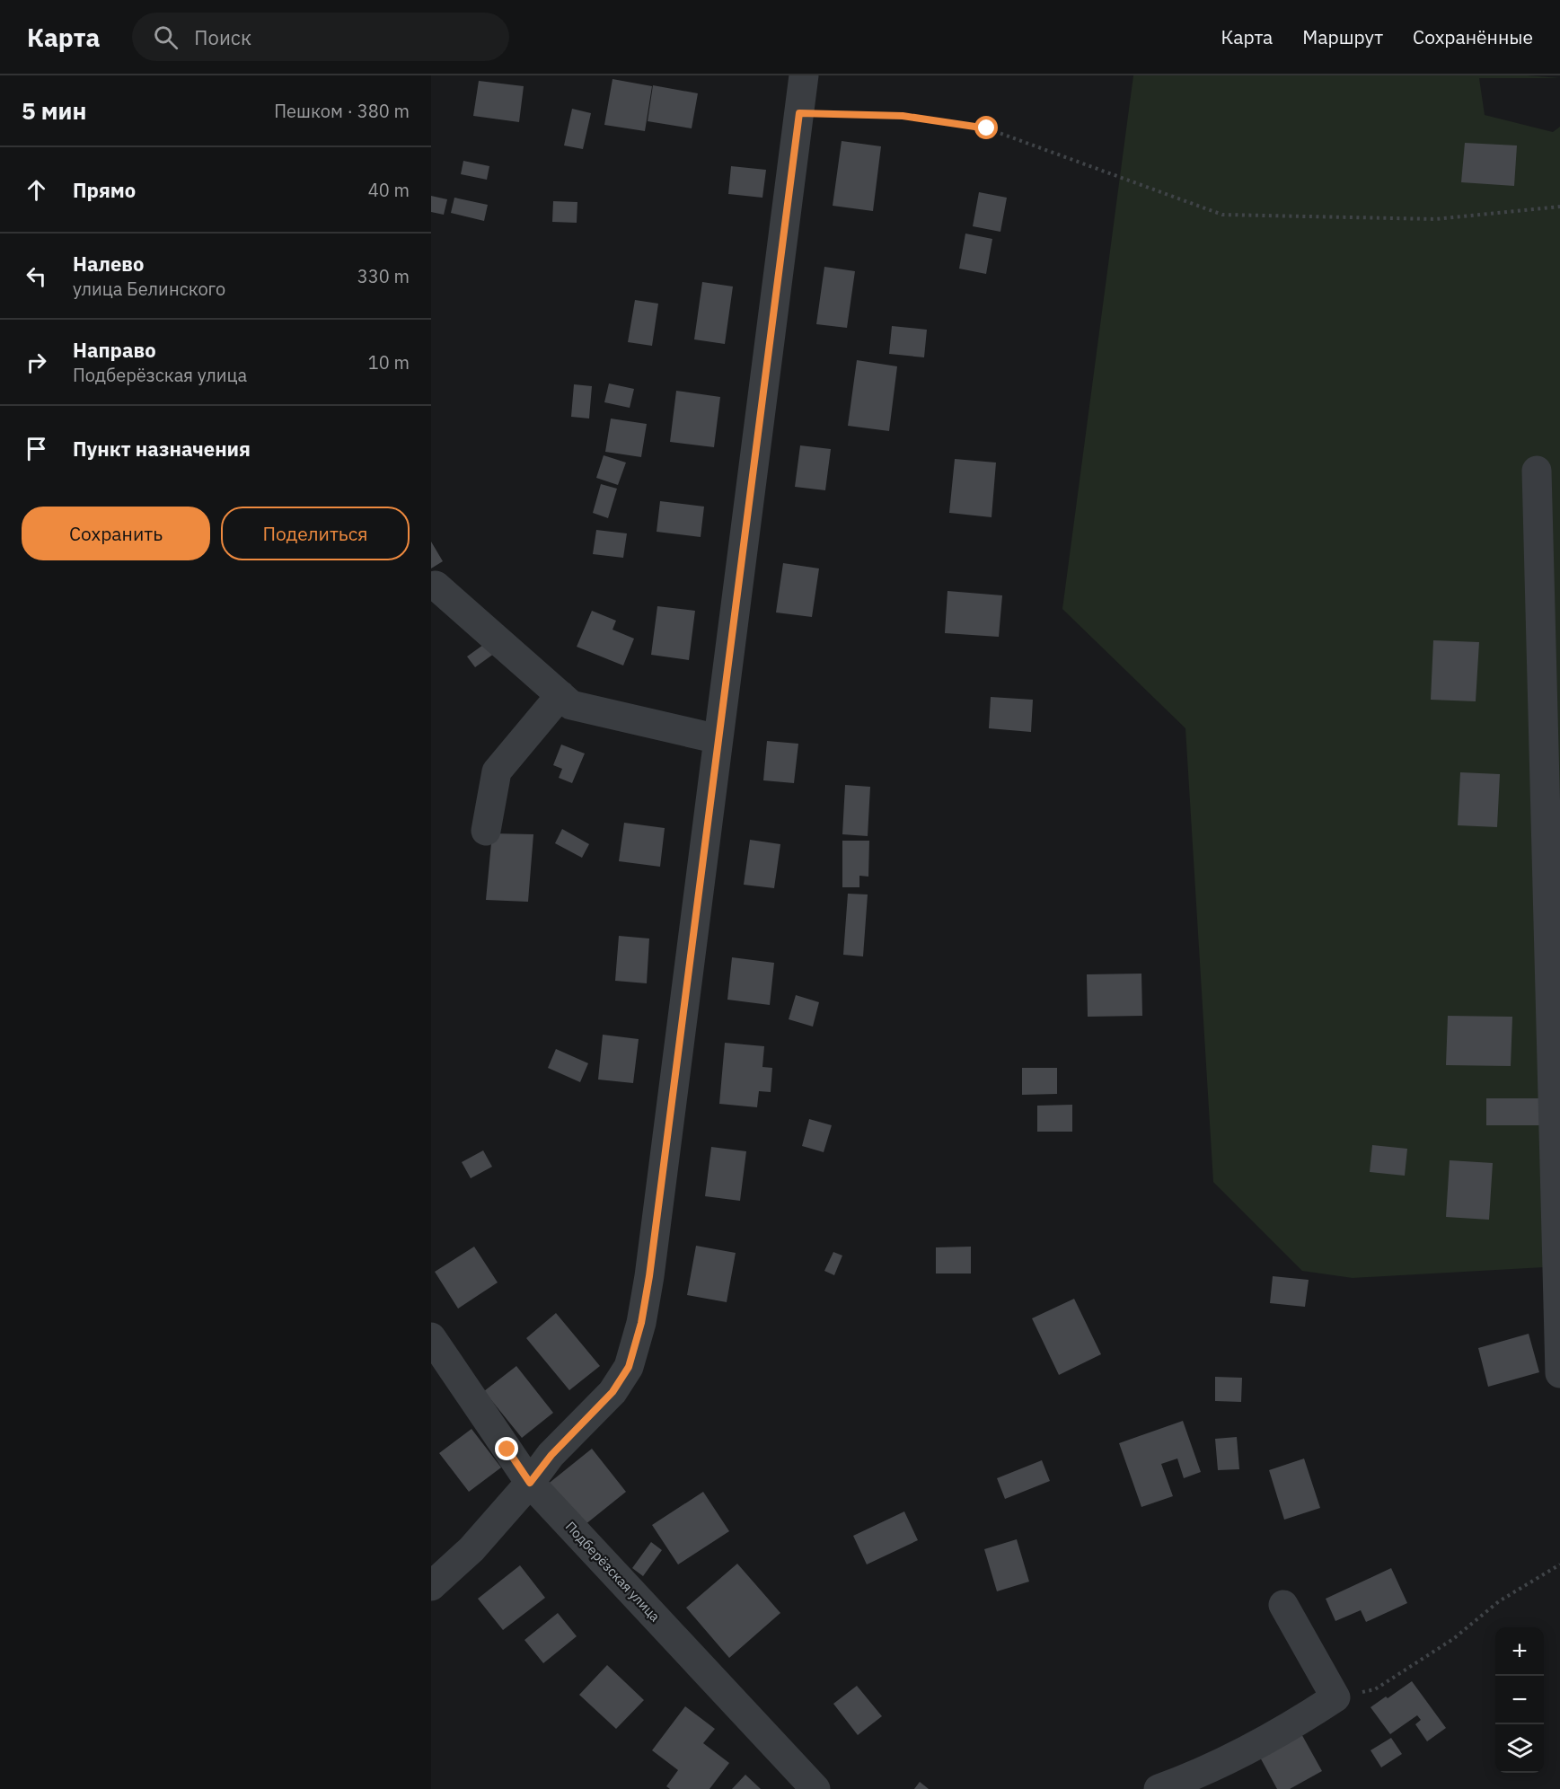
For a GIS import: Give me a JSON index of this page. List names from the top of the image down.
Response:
{
  "streets": {
    "street": ["Подберёзская улица"]
  },
  "page": {
    "header": "Карта",
    "search": "Поиск",
    "nav": ["Карта", "Маршрут", "Сохранённые"],
    "heading": ["5 мин", "Пешком · 380 m"],
    "list": [
      ["Прямо", "40 m"],
      ["Налево", "улица Белинского", "330 m"],
      ["Направо", "Подберёзская улица", "10 m"],
      "Пункт назначения"
    ],
    "buttons": ["Сохранить", "Поделиться"],
    "map_buttons": ["+", "−"]
  }
}
